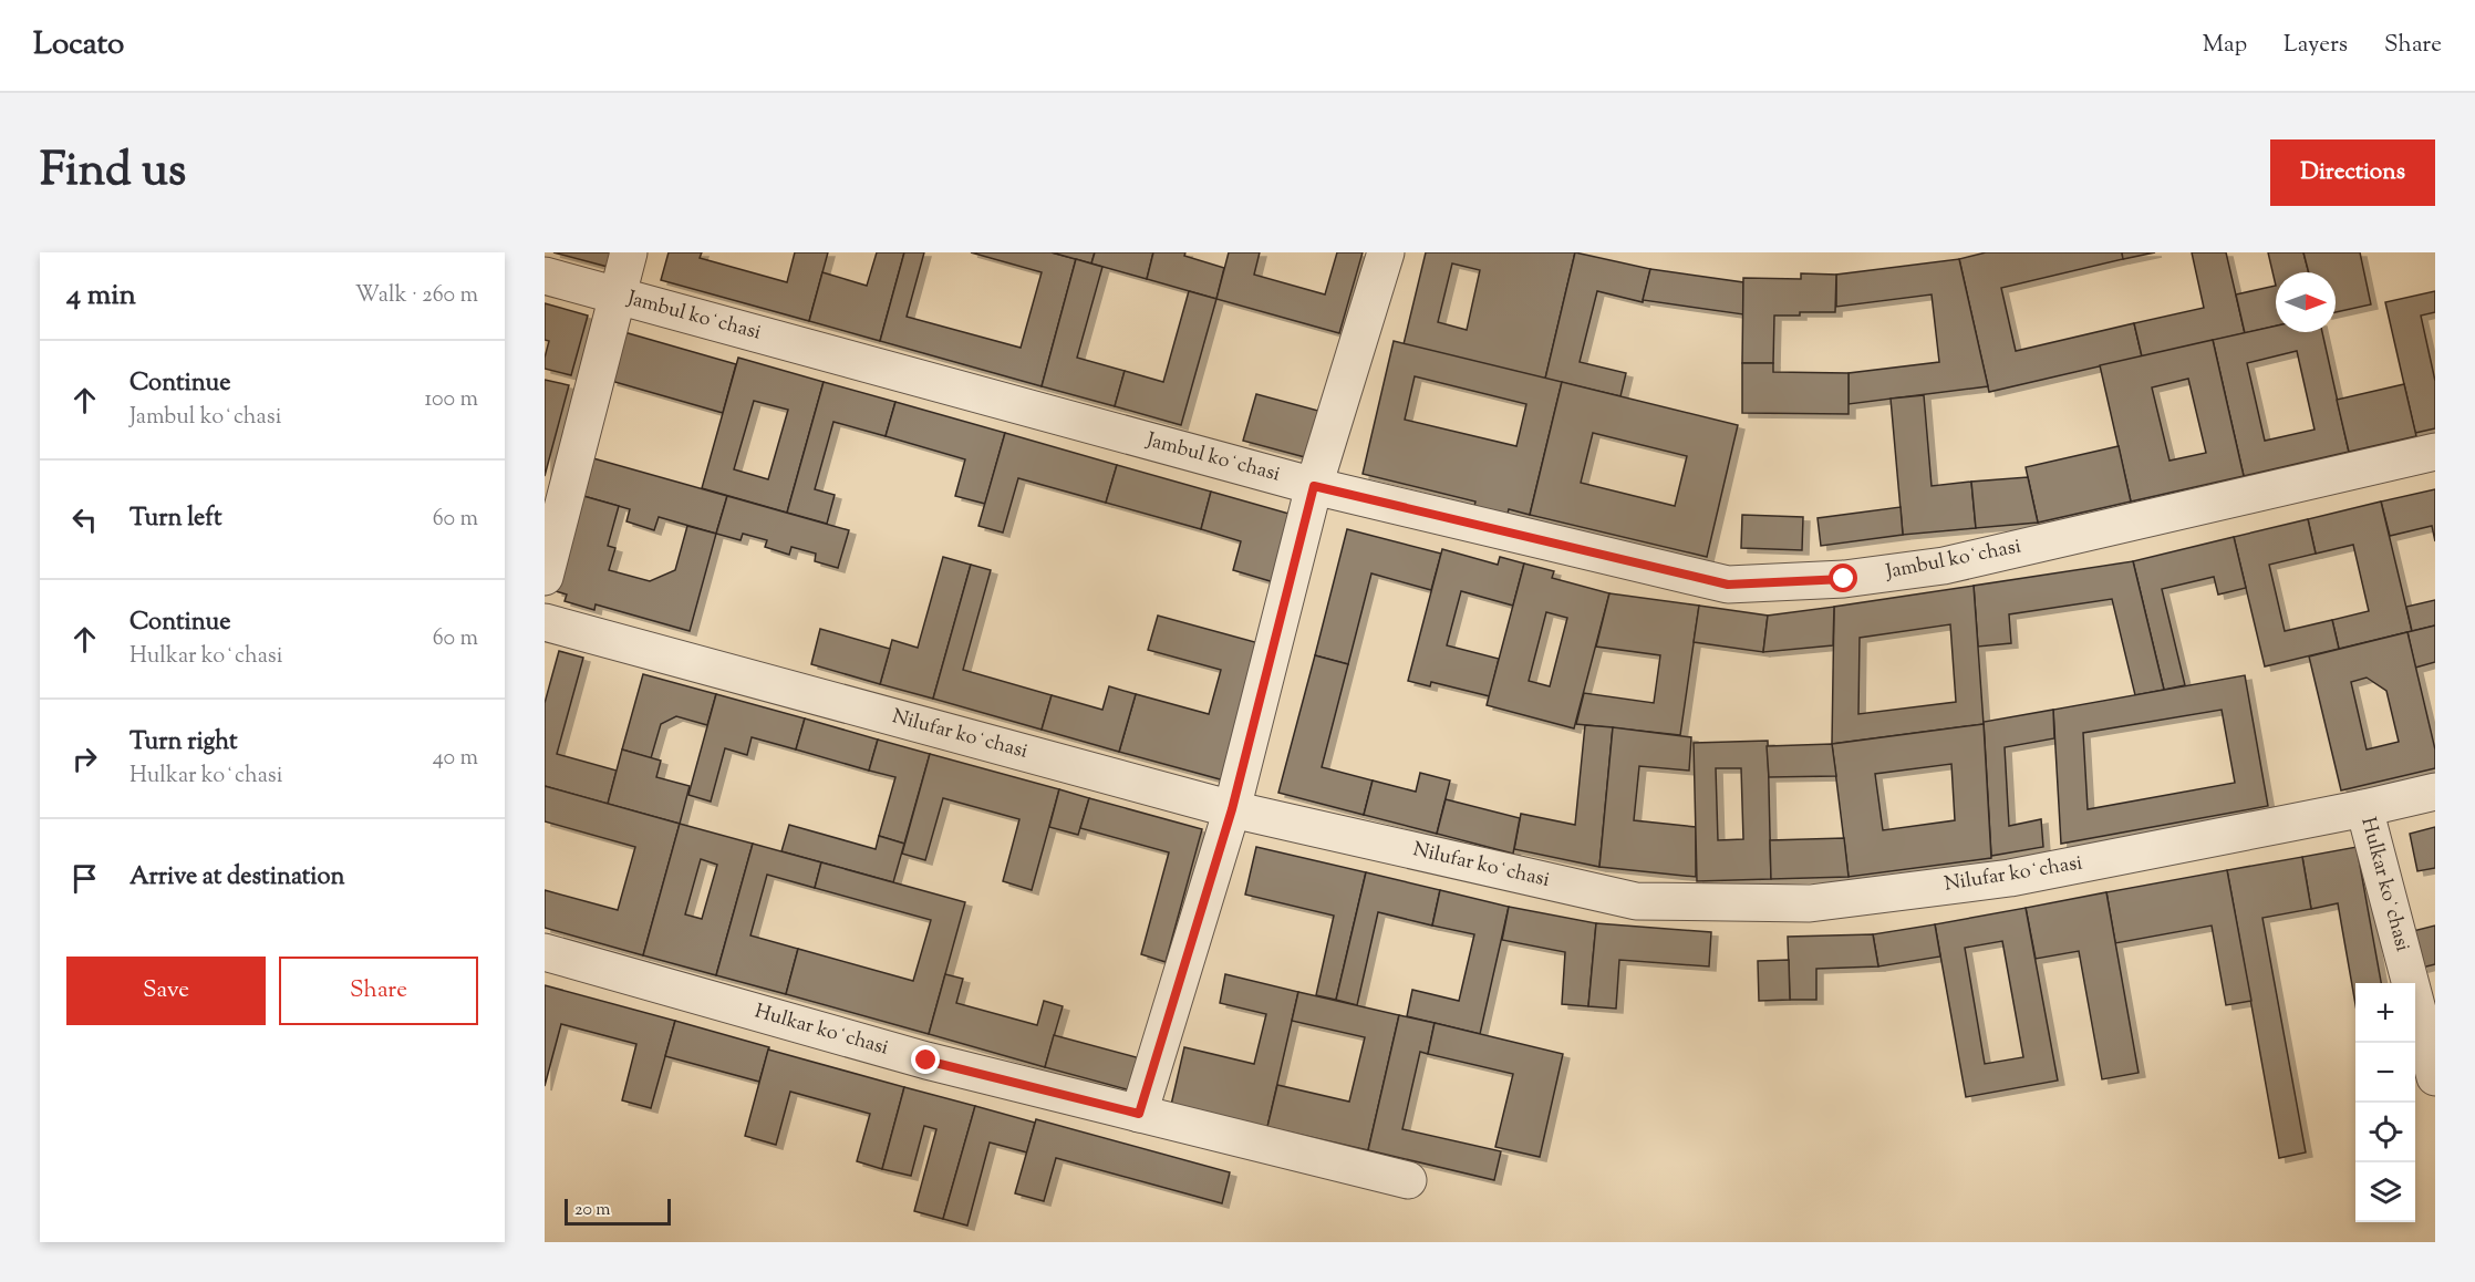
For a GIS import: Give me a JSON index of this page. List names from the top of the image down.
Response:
{
  "streets": {
    "street": ["Jambul koʻchasi", "Nilufar koʻchasi", "Hulkar koʻchasi"]
  },
  "crossings": [
    ["Nilufar koʻchasi", "Hulkar koʻchasi"]
  ],
  "scale_bar": "20 m",
  "north": "right",
  "page": {
    "header": "Locato",
    "nav": ["Map", "Layers", "Share"],
    "title": "Find us",
    "buttons": [
      "Directions",
      ["Save", "Share"]
    ],
    "heading": ["4 min", "Walk · 260 m"],
    "list": [
      ["Continue", "Jambul koʻchasi", "100 m"],
      ["Turn left", "60 m"],
      ["Continue", "Hulkar koʻchasi", "60 m"],
      ["Turn right", "Hulkar koʻchasi", "40 m"],
      "Arrive at destination"
    ],
    "map_buttons": ["+", "−"],
    "scale": "20 m"
  }
}
